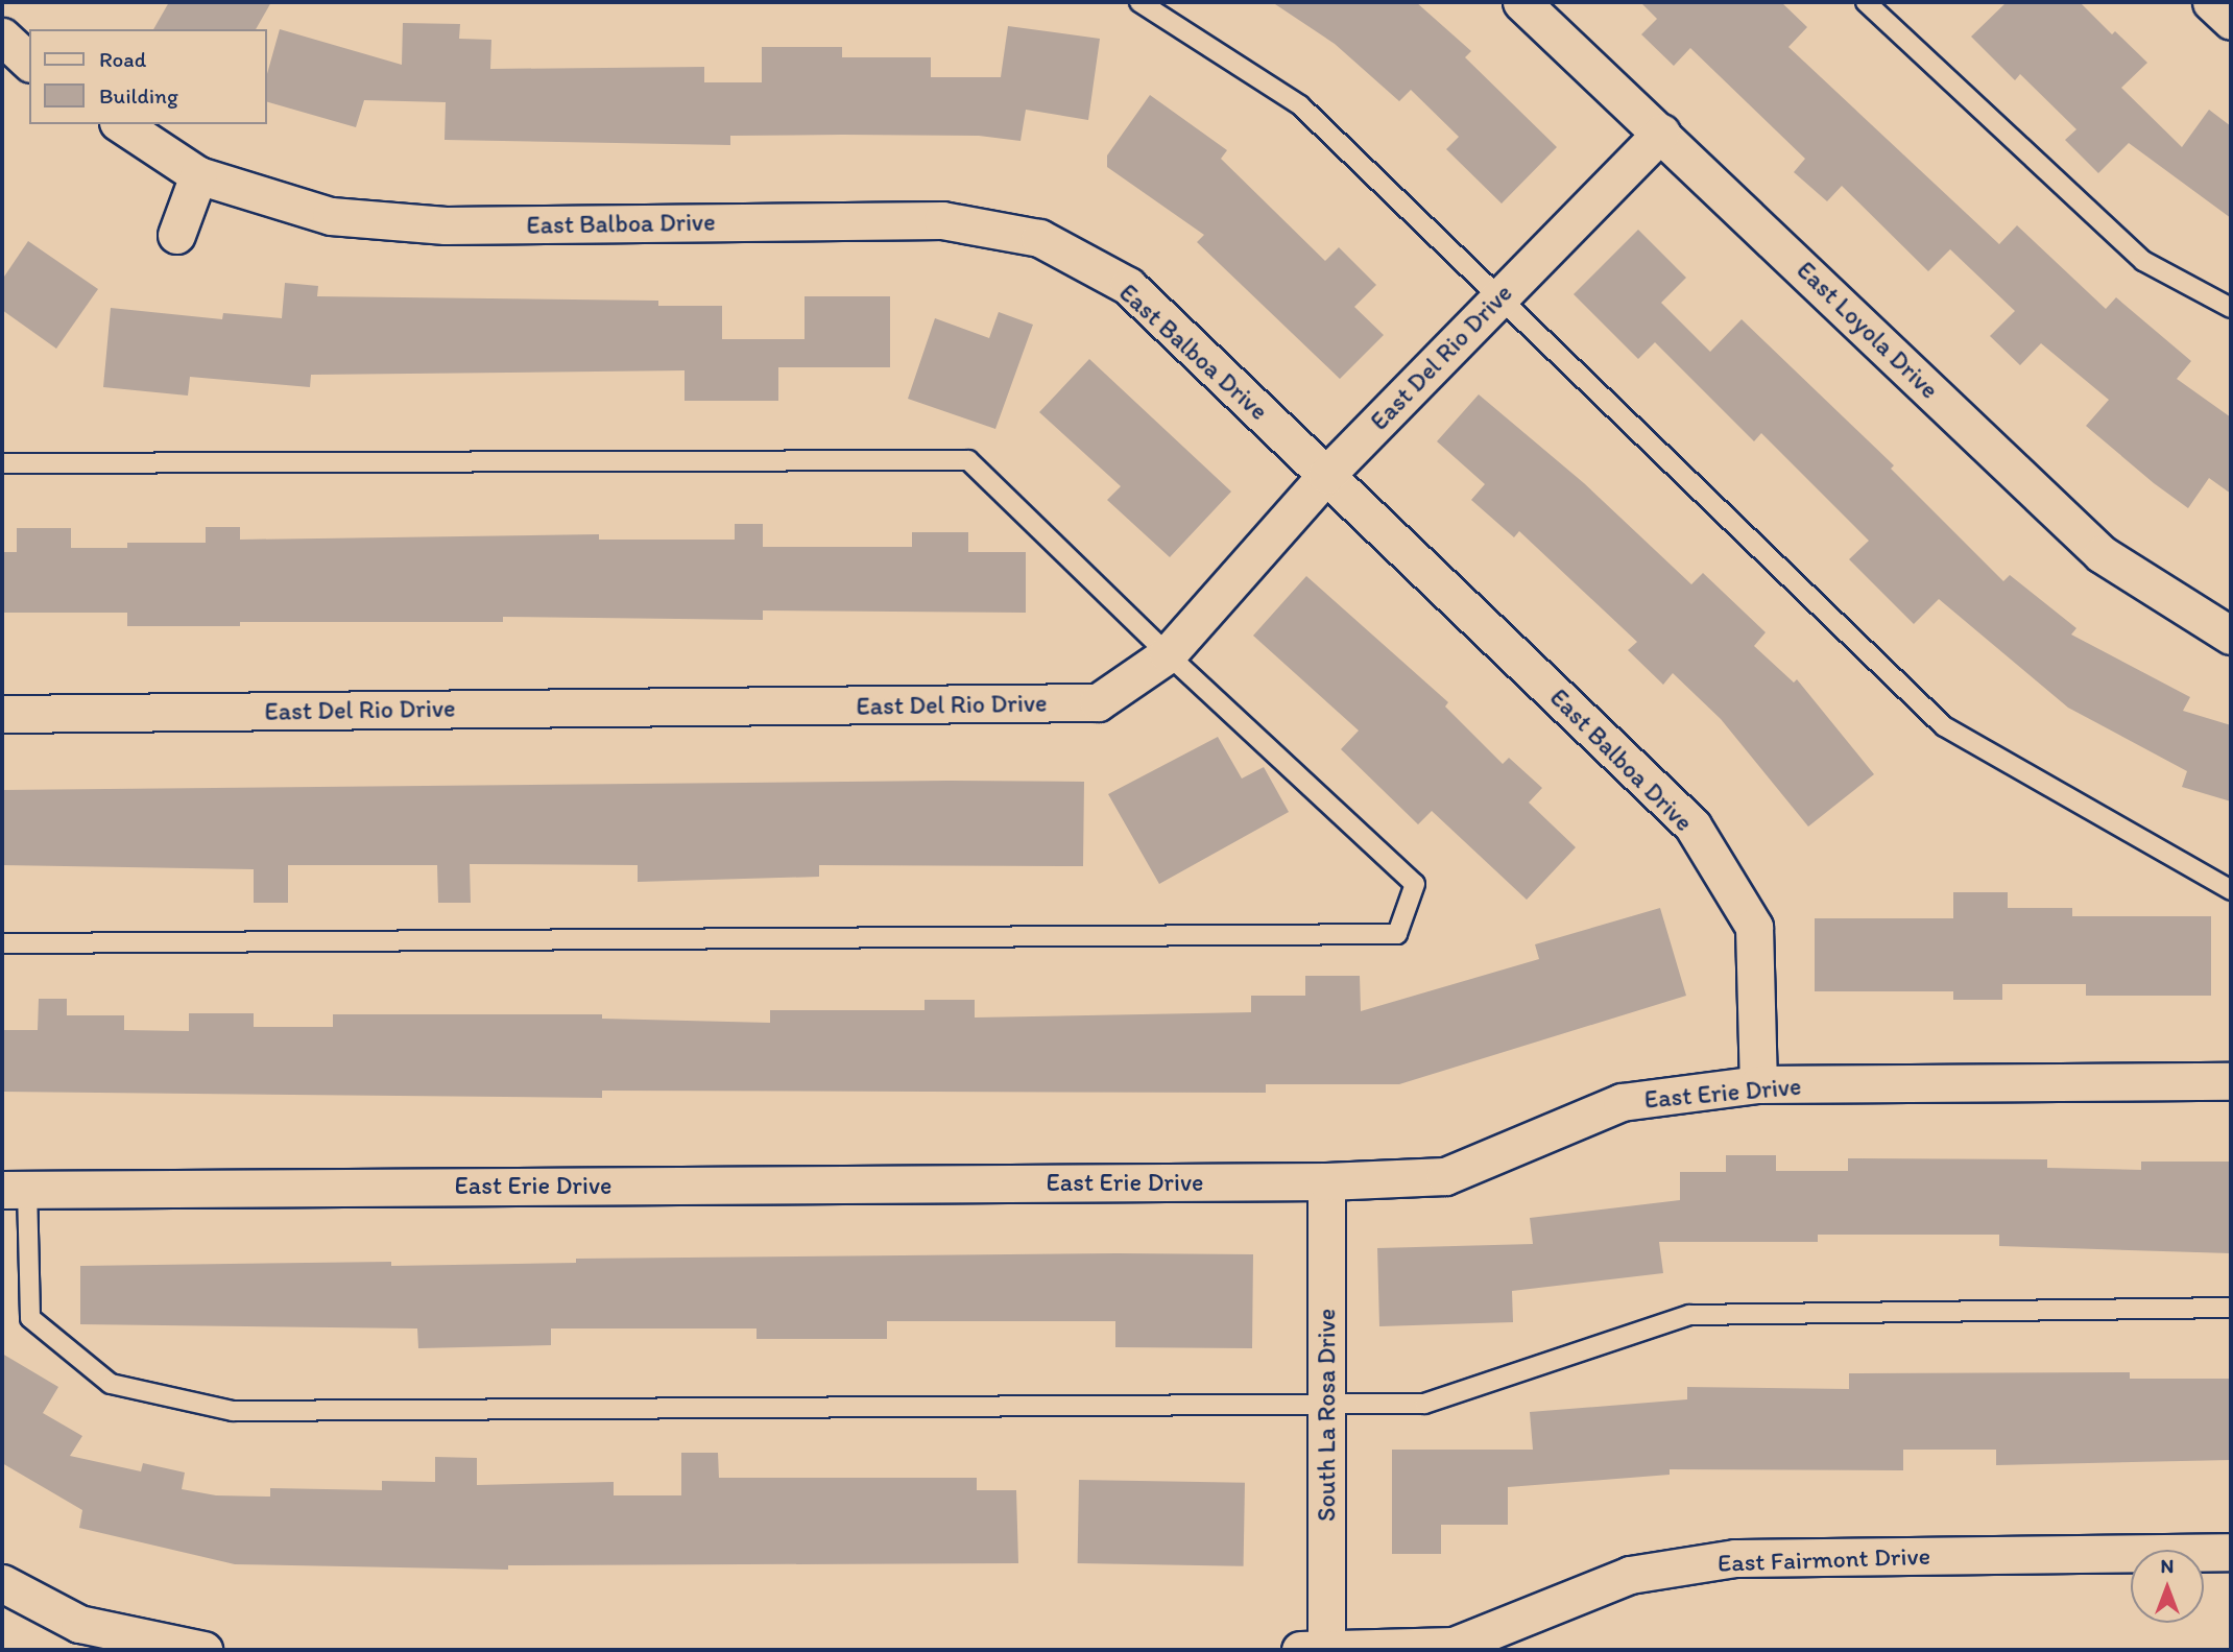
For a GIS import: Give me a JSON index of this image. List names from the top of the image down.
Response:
{
  "streets": {
    "street": [
      "East Balboa Drive",
      "East Loyola Drive",
      "East Del Rio Drive",
      "East Erie Drive",
      "South La Rosa Drive",
      "East Fairmont Drive"
    ]
  },
  "crossings": [
    ["East Balboa Drive", "East Del Rio Drive"],
    ["East Balboa Drive", "East Erie Drive"],
    ["East Loyola Drive", "East Del Rio Drive"],
    ["East Erie Drive", "South La Rosa Drive"],
    ["South La Rosa Drive", "East Fairmont Drive"]
  ],
  "legend": ["Road", "Building"],
  "north": "top"
}
